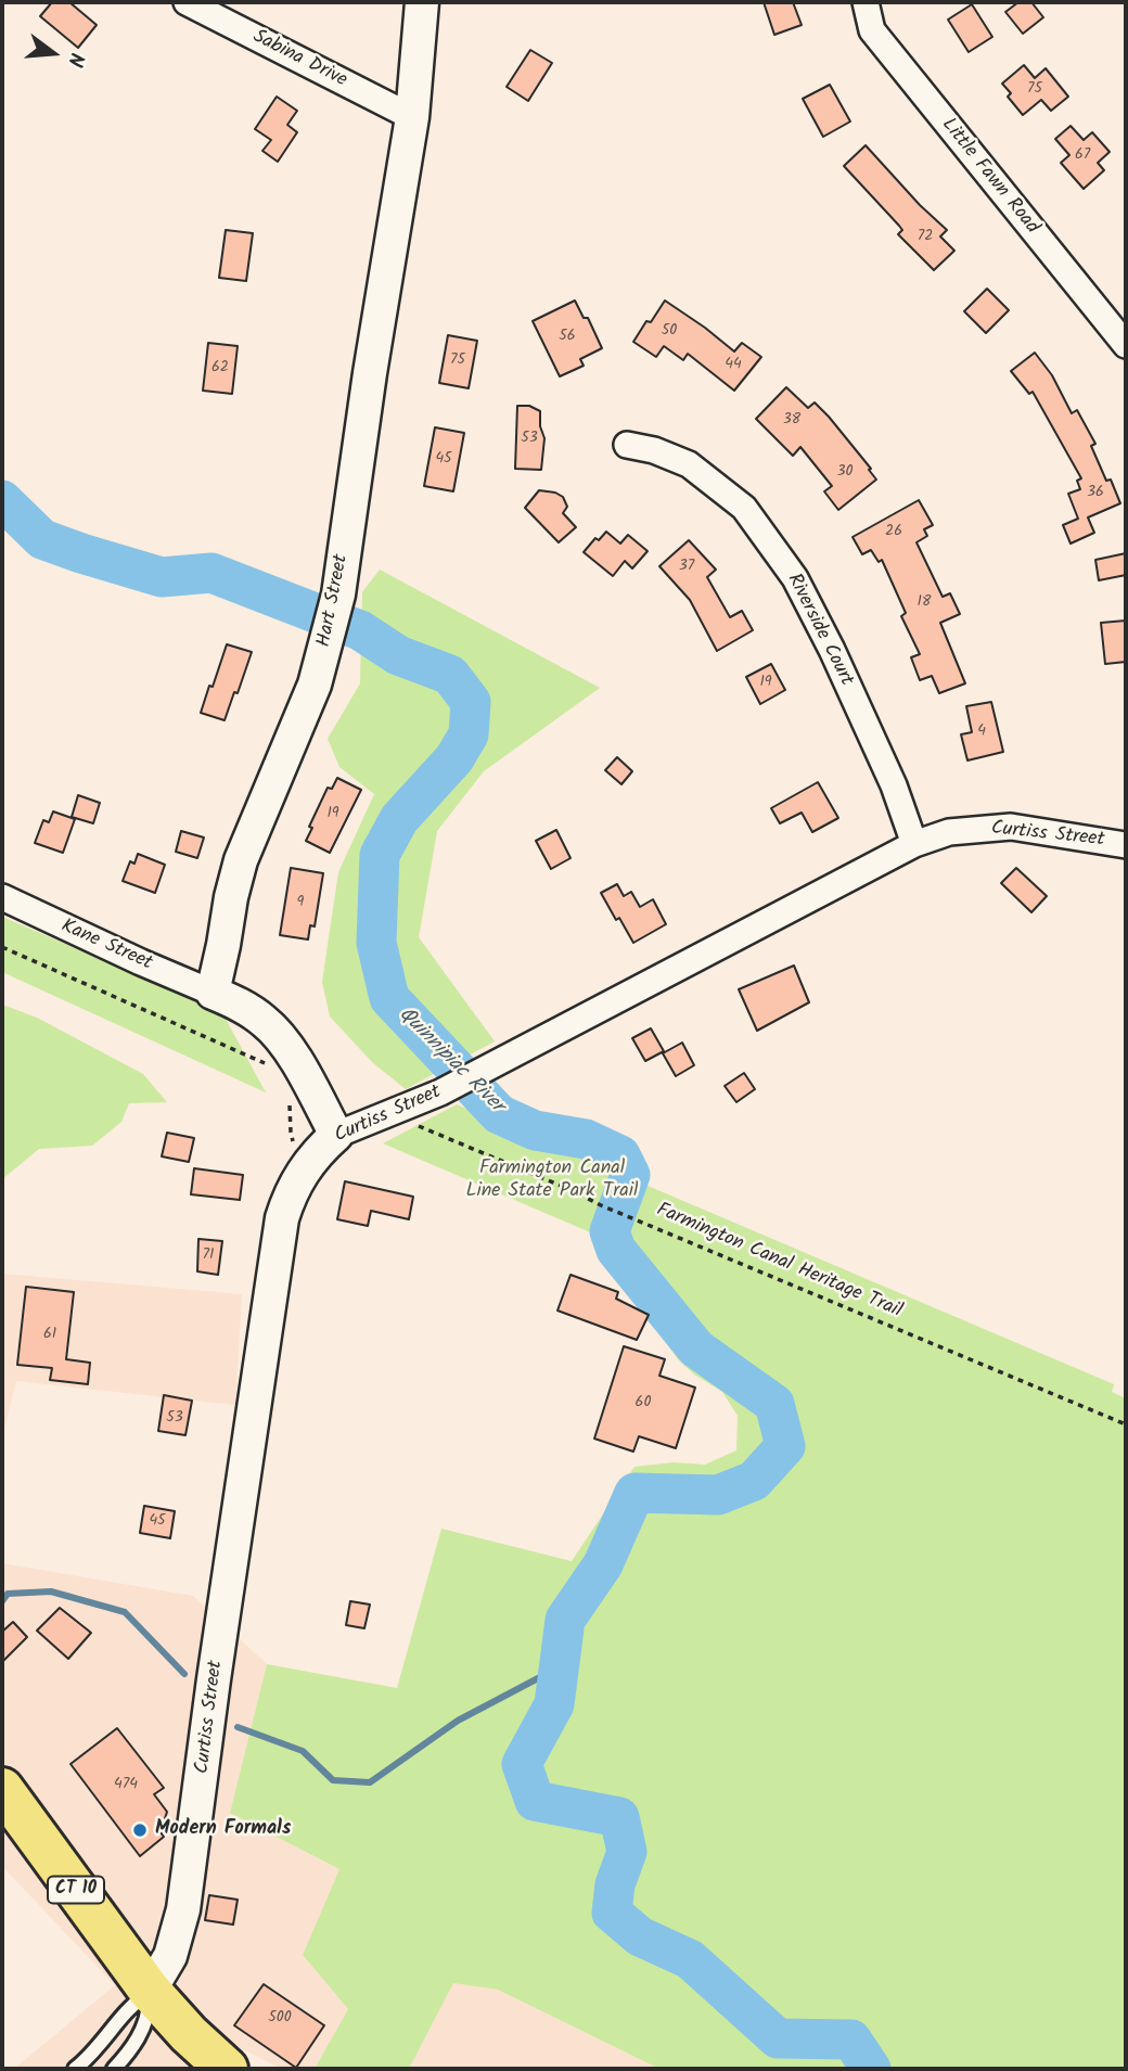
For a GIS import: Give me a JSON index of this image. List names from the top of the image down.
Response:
{
  "streets": {
    "highway": ["CT 10"],
    "street": [
      "Sabina Drive",
      "Little Fawn Road",
      "Hart Street",
      "Riverside Court",
      "Curtiss Street",
      "Kane Street"
    ],
    "path": ["Farmington Canal Heritage Trail"]
  },
  "crossings": [
    ["Sabina Drive", "Hart Street"],
    ["Hart Street", "Kane Street"],
    ["Riverside Court", "Curtiss Street"],
    ["Curtiss Street", "CT 10"]
  ],
  "water": ["Quinnipiac River"],
  "parks": ["Farmington Canal Line State Park Trail"],
  "places": ["Modern Formals"],
  "house_numbers": [
    "75",
    "67",
    "72",
    "50",
    "56",
    "75",
    "44",
    "62",
    "38",
    "53",
    "45",
    "30",
    "36",
    "26",
    "37",
    "18",
    "19",
    "4",
    "19",
    "9",
    "71",
    "61",
    "60",
    "53",
    "45",
    "474",
    "500"
  ],
  "north": "right"
}
